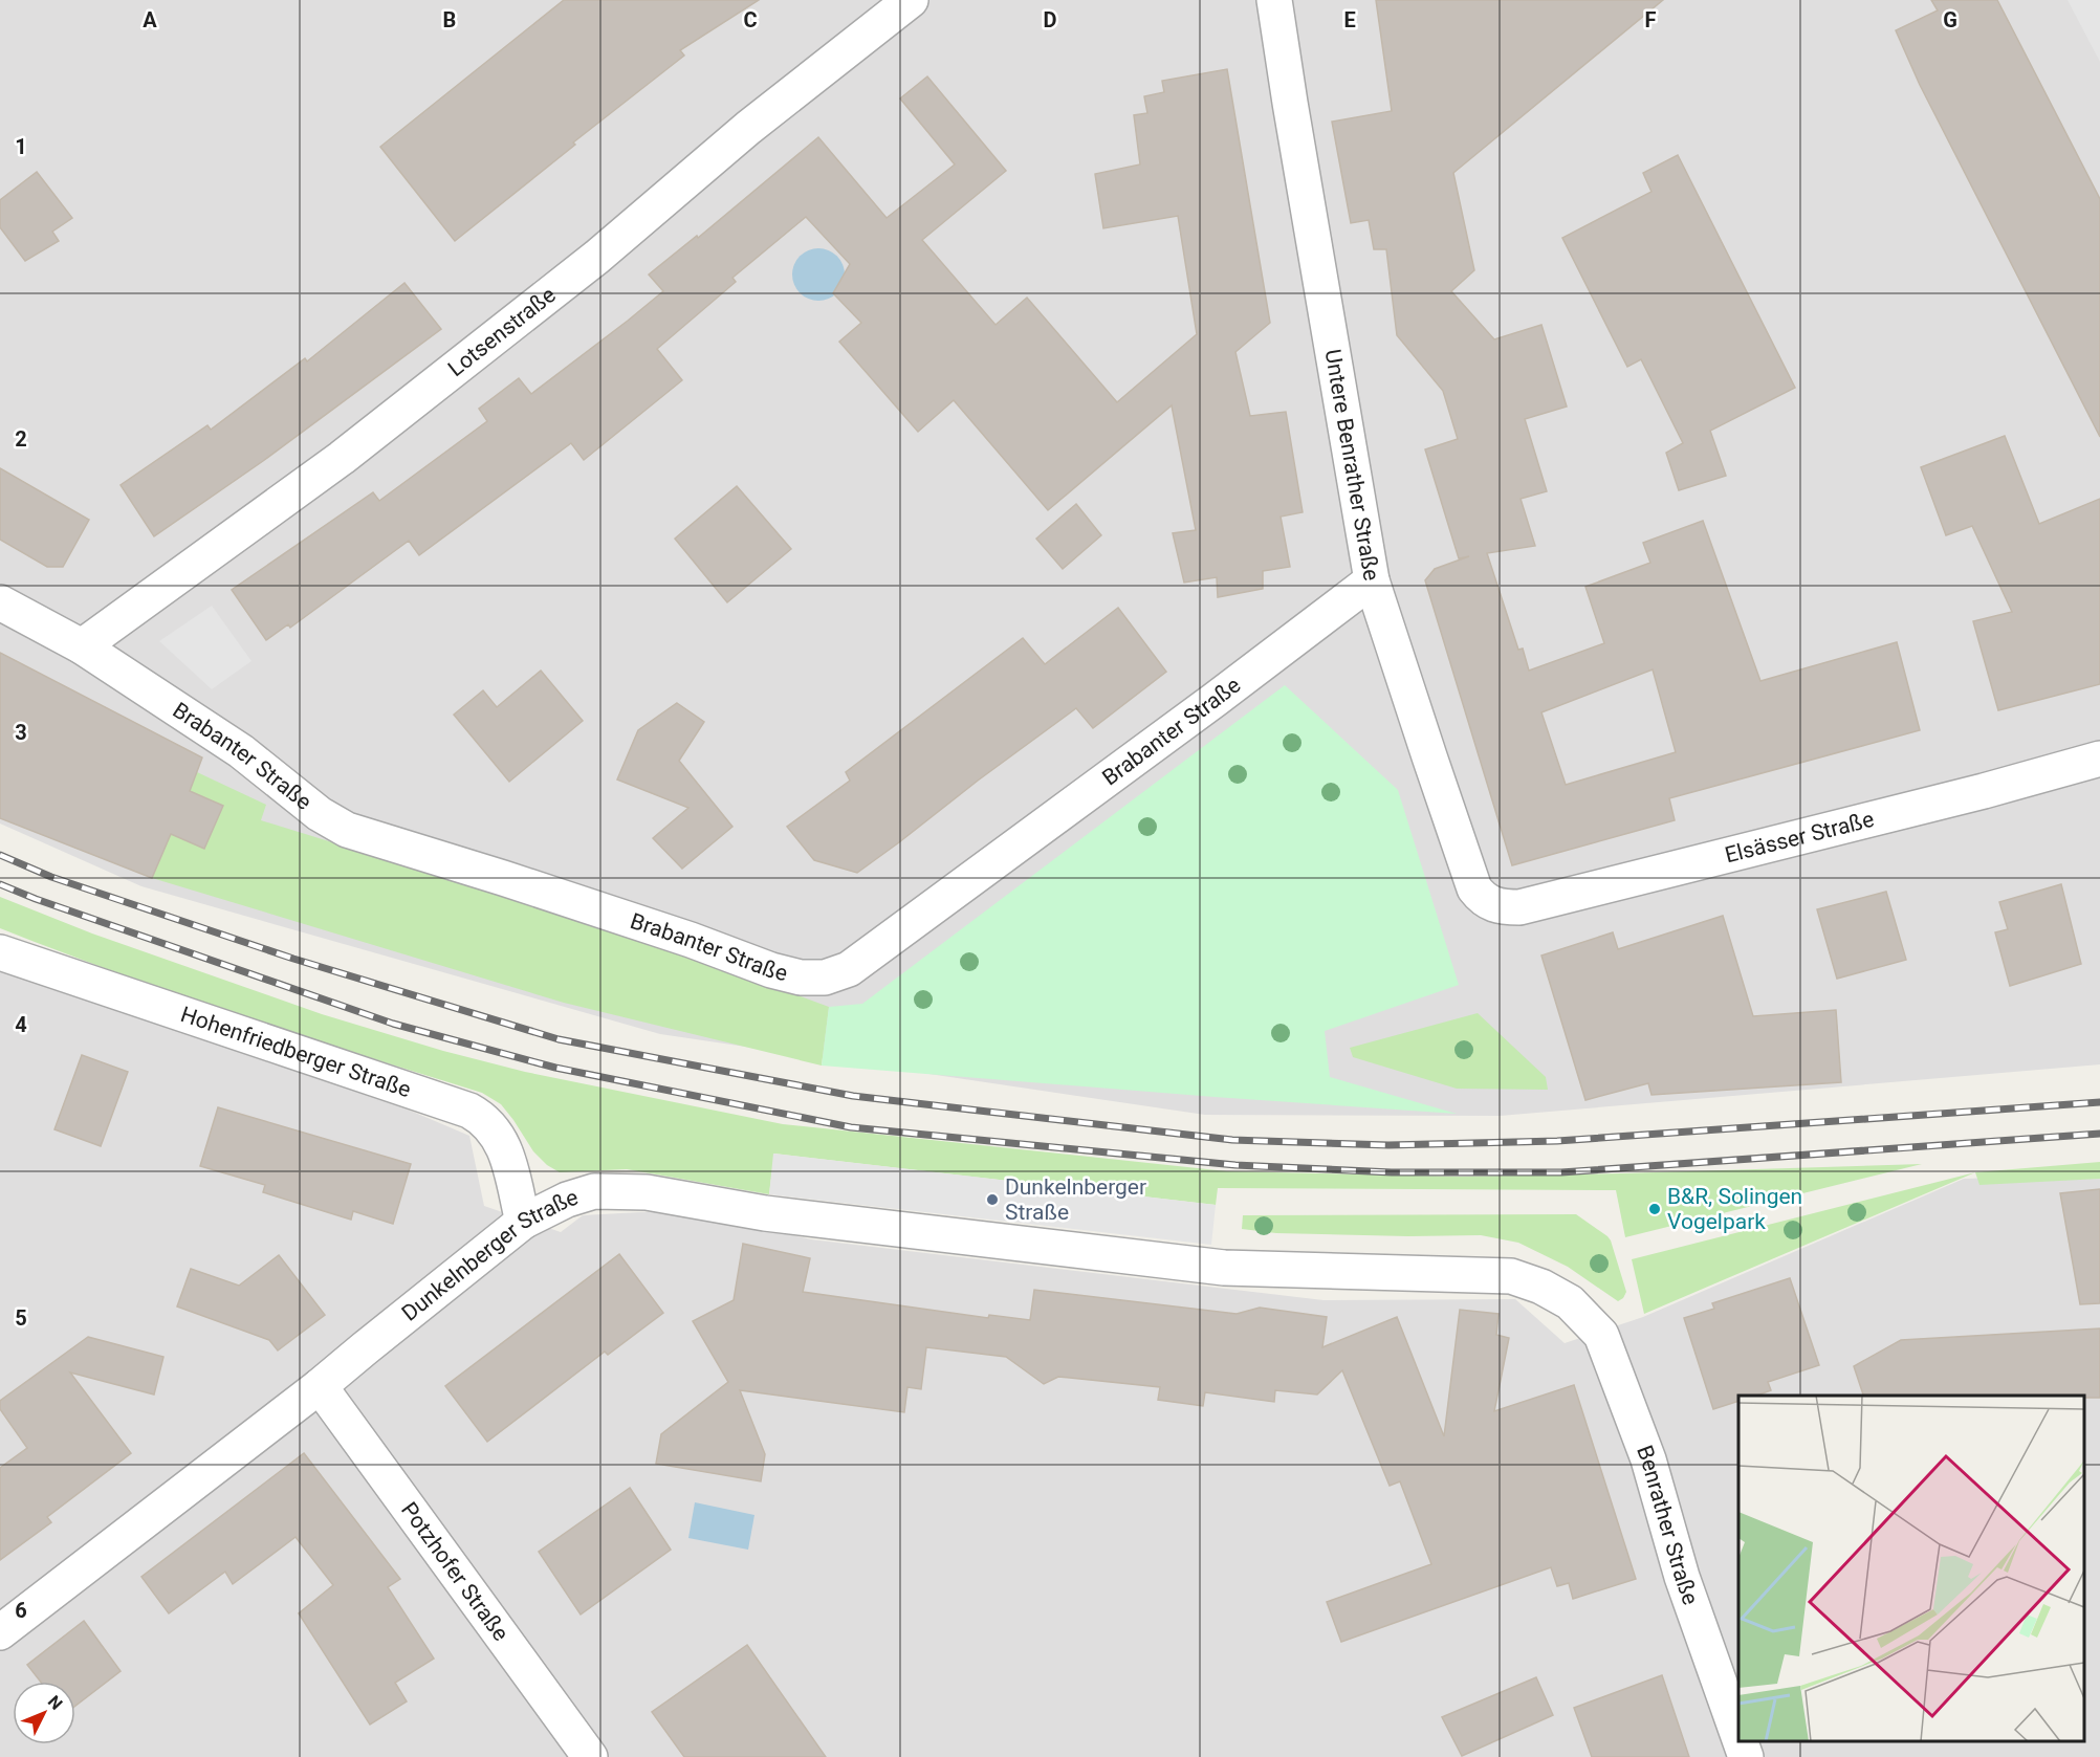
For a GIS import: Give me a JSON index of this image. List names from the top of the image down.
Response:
{
  "streets": {
    "street": [
      "Lotsenstraße",
      "Untere Benrather Straße",
      "Brabanter Straße",
      "Elsässer Straße",
      "Hohenfriedberger Straße",
      "Dunkelnberger Straße",
      "Benrather Straße",
      "Potzhofer Straße"
    ]
  },
  "crossings": [
    ["Lotsenstraße", "Brabanter Straße"],
    ["Untere Benrather Straße", "Brabanter Straße"],
    ["Untere Benrather Straße", "Elsässer Straße"],
    ["Hohenfriedberger Straße", "Dunkelnberger Straße"],
    ["Dunkelnberger Straße", "Benrather Straße"],
    ["Dunkelnberger Straße", "Potzhofer Straße"]
  ],
  "places": ["Dunkelnberger Straße", "B&R, Solingen Vogelpark"],
  "north": "top right",
  "grid": {
    "columns": [
      "A",
      "B",
      "C",
      "D",
      "E",
      "F",
      "G"
    ],
    "rows": [
      "1",
      "2",
      "3",
      "4",
      "5",
      "6"
    ]
  }
}
